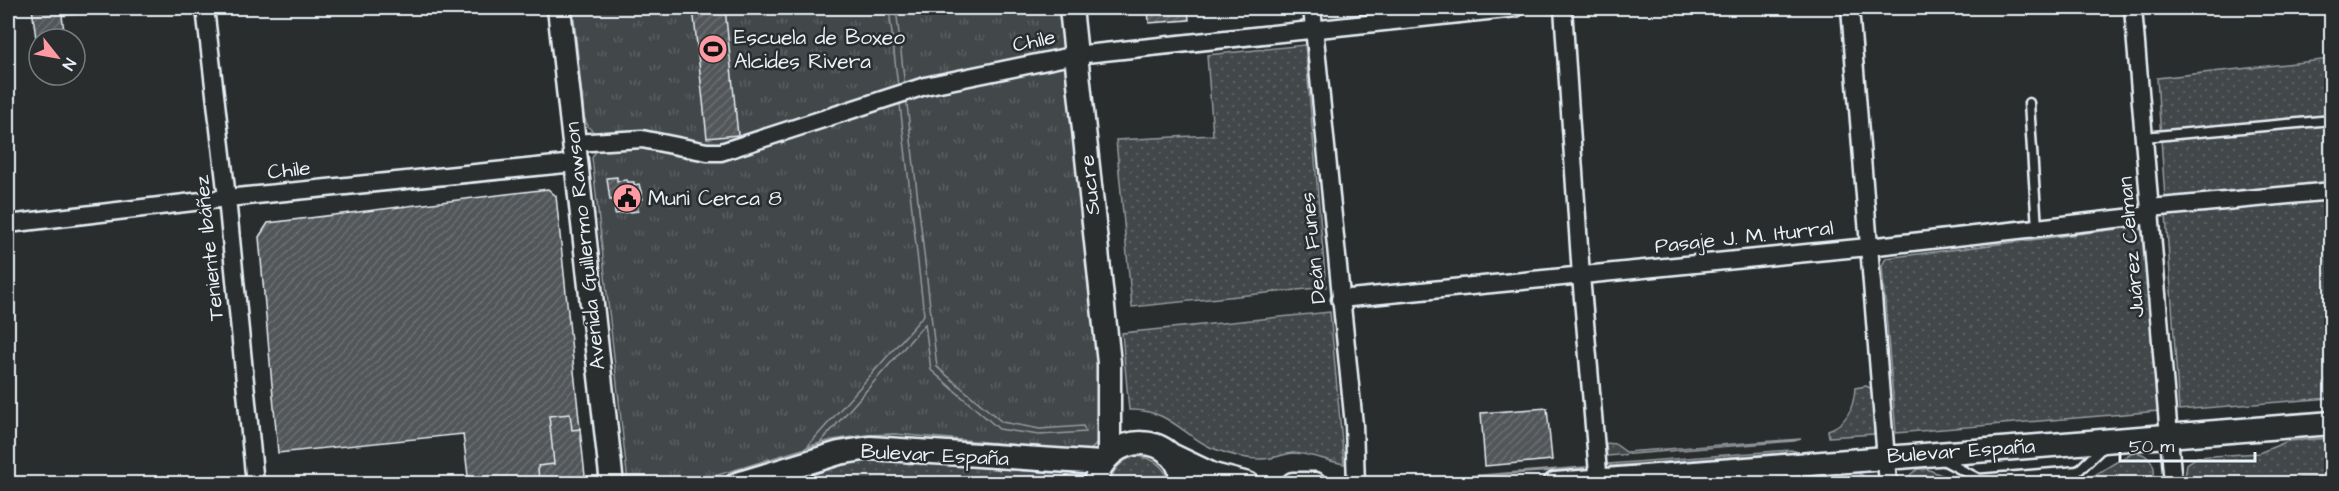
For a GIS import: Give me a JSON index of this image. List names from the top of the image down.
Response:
{
  "streets": {
    "main road": ["Sucre", "Avenida Guillermo Rawson", "Bulevar España"],
    "street": [
      "Chile",
      "Pasaje J. M. Iturral",
      "Juárez Celman",
      "Teniente Ibáñez",
      "Deán Funes"
    ]
  },
  "crossings": [
    ["Chile", "Sucre"],
    ["Chile", "Avenida Guillermo Rawson"],
    ["Chile", "Teniente Ibáñez"],
    ["Chile", "Deán Funes"],
    ["Sucre", "Bulevar España"],
    ["Pasaje J. M. Iturral", "Juárez Celman"],
    ["Pasaje J. M. Iturral", "Deán Funes"],
    ["Juárez Celman", "Bulevar España"]
  ],
  "places": {
    "sports": ["Escuela de Boxeo Alcides Rivera"],
    "public building": ["Muni Cerca 8"]
  },
  "scale_bar": "50 m",
  "north": "bottom right"
}
